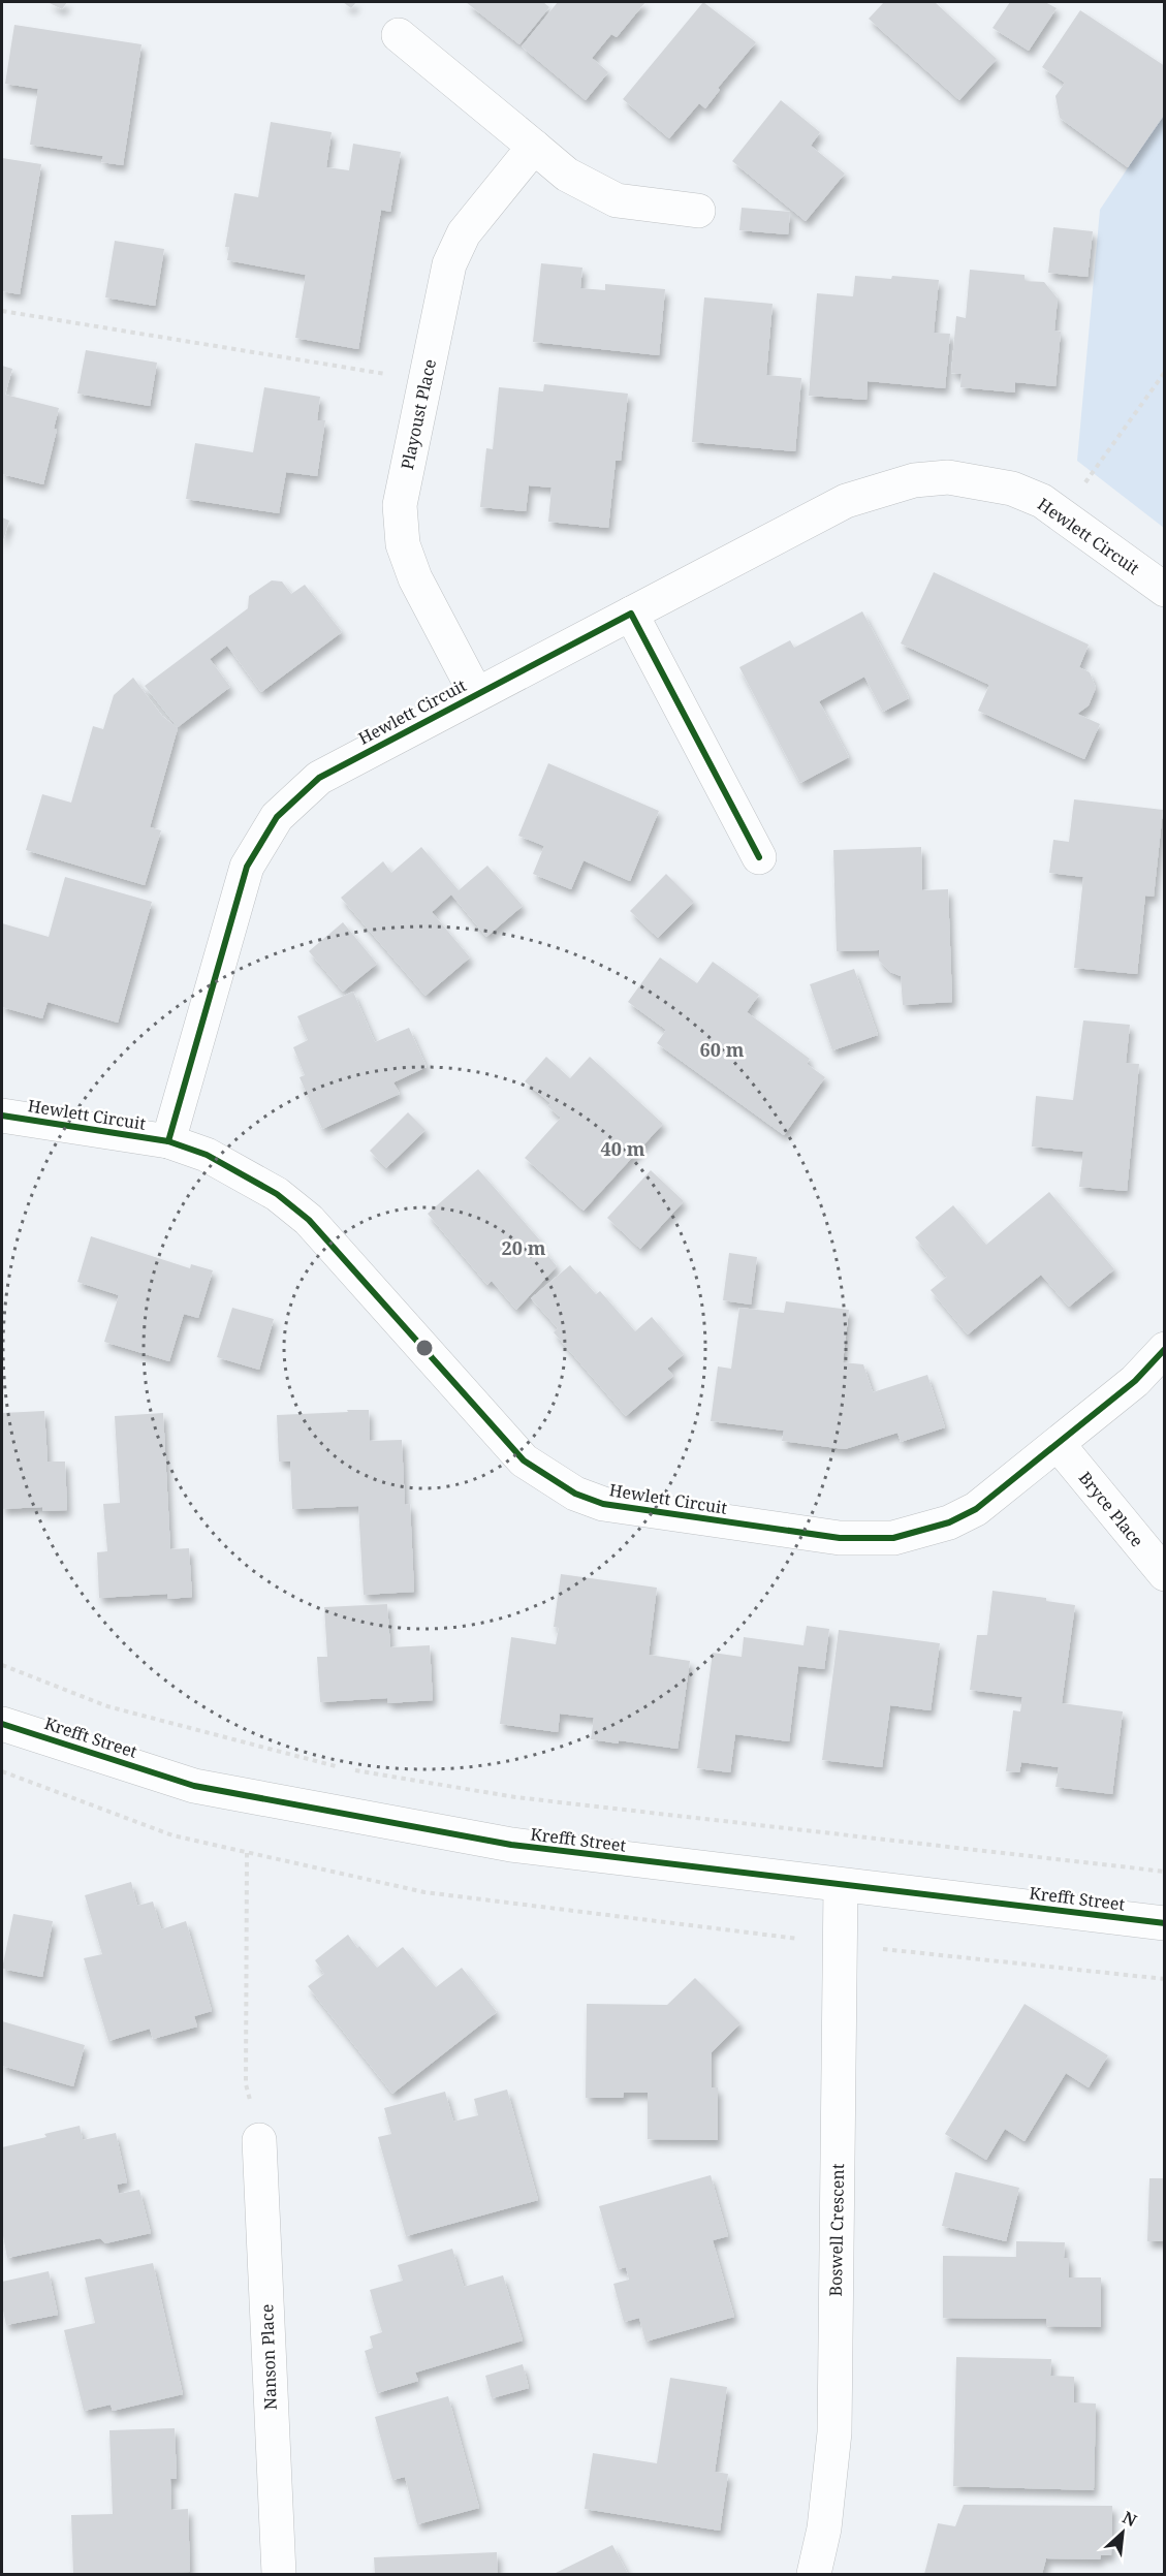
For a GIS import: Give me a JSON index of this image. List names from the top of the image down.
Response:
{
  "streets": {
    "street": [
      "Playoust Place",
      "Hewlett Circuit",
      "Bryce Place",
      "Krefft Street",
      "Boswell Crescent",
      "Nanson Place"
    ]
  },
  "crossings": [
    ["Playoust Place", "Hewlett Circuit"],
    ["Hewlett Circuit", "Bryce Place"],
    ["Krefft Street", "Boswell Crescent"]
  ],
  "north": "top right",
  "rings": ["60 m", "40 m", "20 m"]
}
